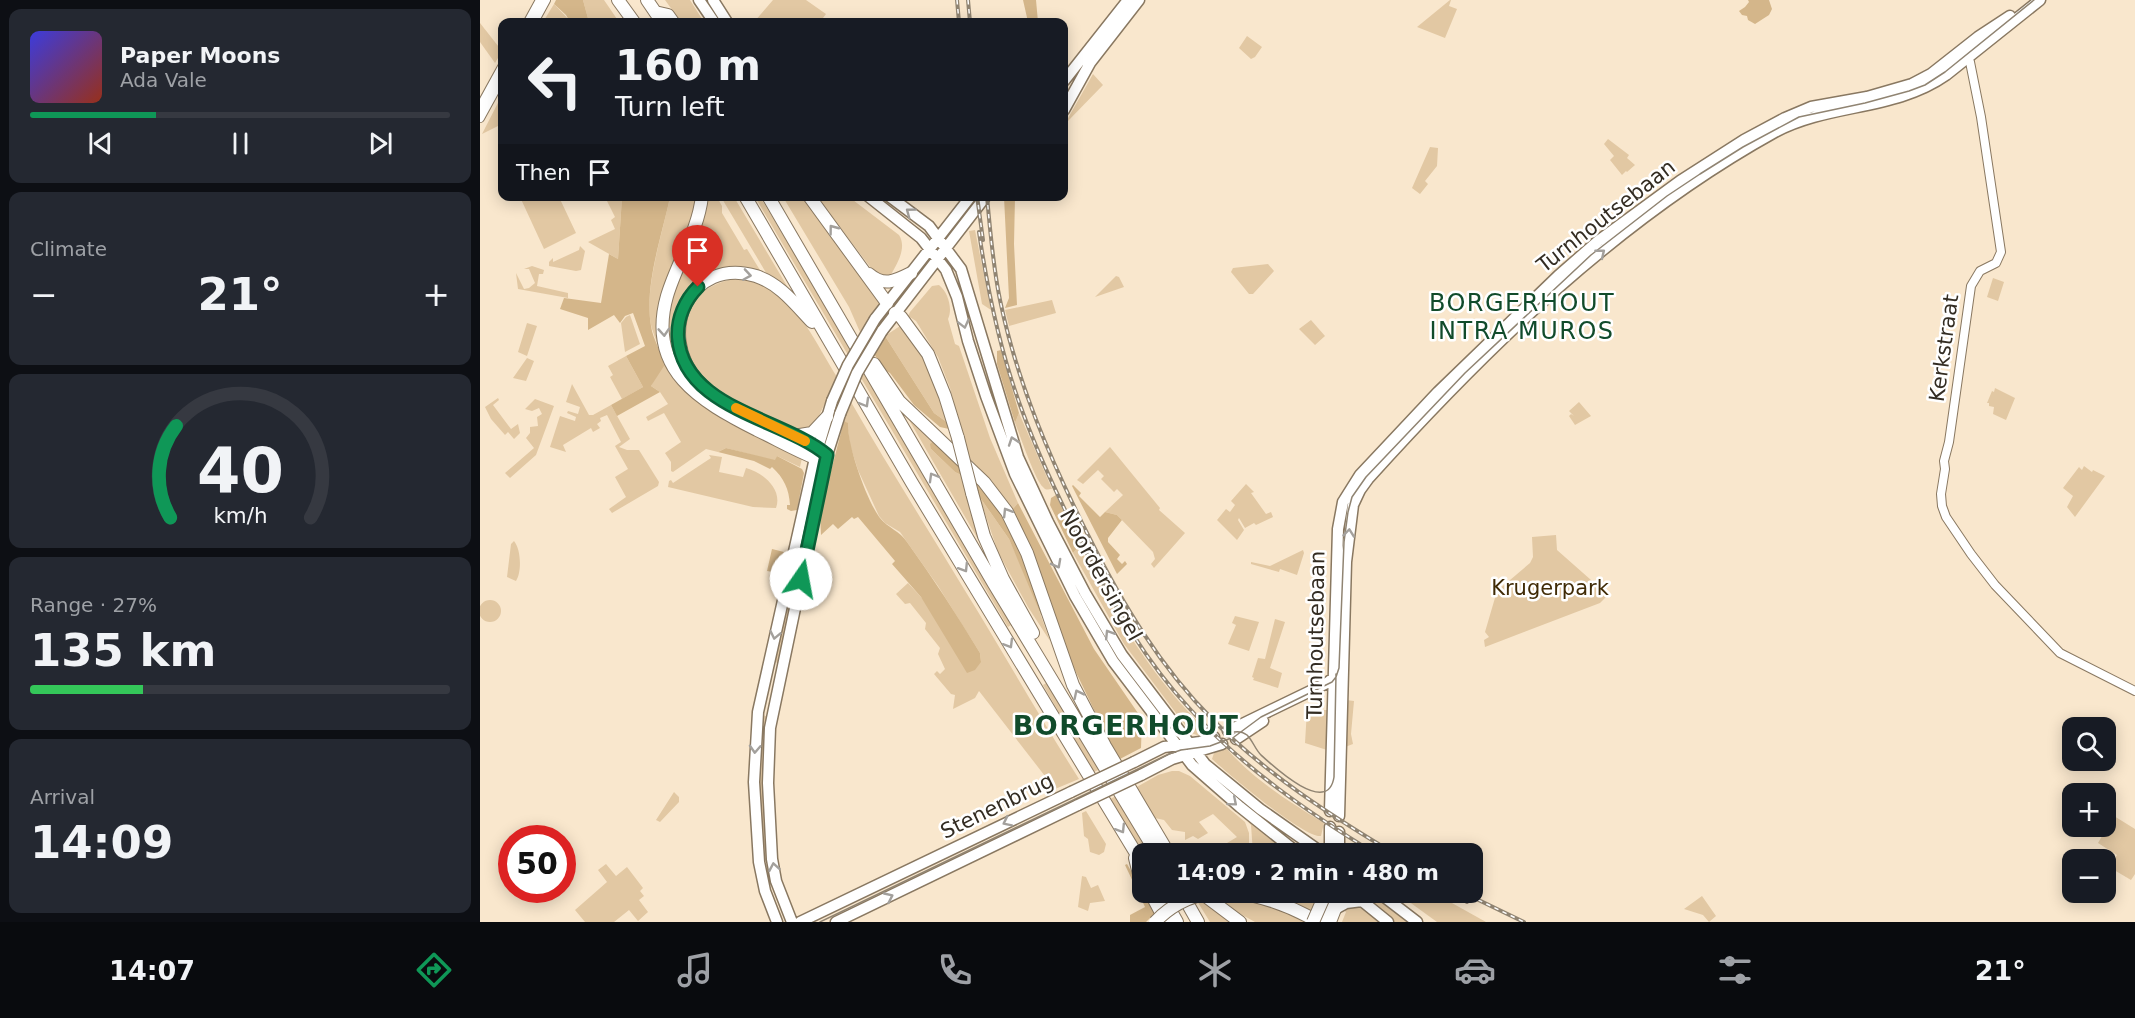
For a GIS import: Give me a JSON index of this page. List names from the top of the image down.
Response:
{
  "streets": {
    "main road": ["Turnhoutsebaan", "Noordersingel", "Stenenbrug"],
    "street": ["Kerkstraat"]
  },
  "crossings": [
    ["Noordersingel", "Stenenbrug"]
  ],
  "districts": ["BORGERHOUT INTRA MUROS", "BORGERHOUT"],
  "parks": ["Krugerpark"],
  "page": {
    "turn": ["160 m", "Turn left"],
    "song": ["Paper Moons", "Ada Vale"],
    "then": "Then",
    "tile": [
      "Climate",
      ["Range · 27%", "135 km"],
      ["Arrival", "14:09"]
    ],
    "heat": ["−", "21°", "+"],
    "map_buttons": ["+", "−"],
    "limit": "50",
    "trip": "14:09 · 2 min · 480 m",
    "tabs": ["14:07", "21°"],
    "gauge": ["40", "km/h"]
  }
}
